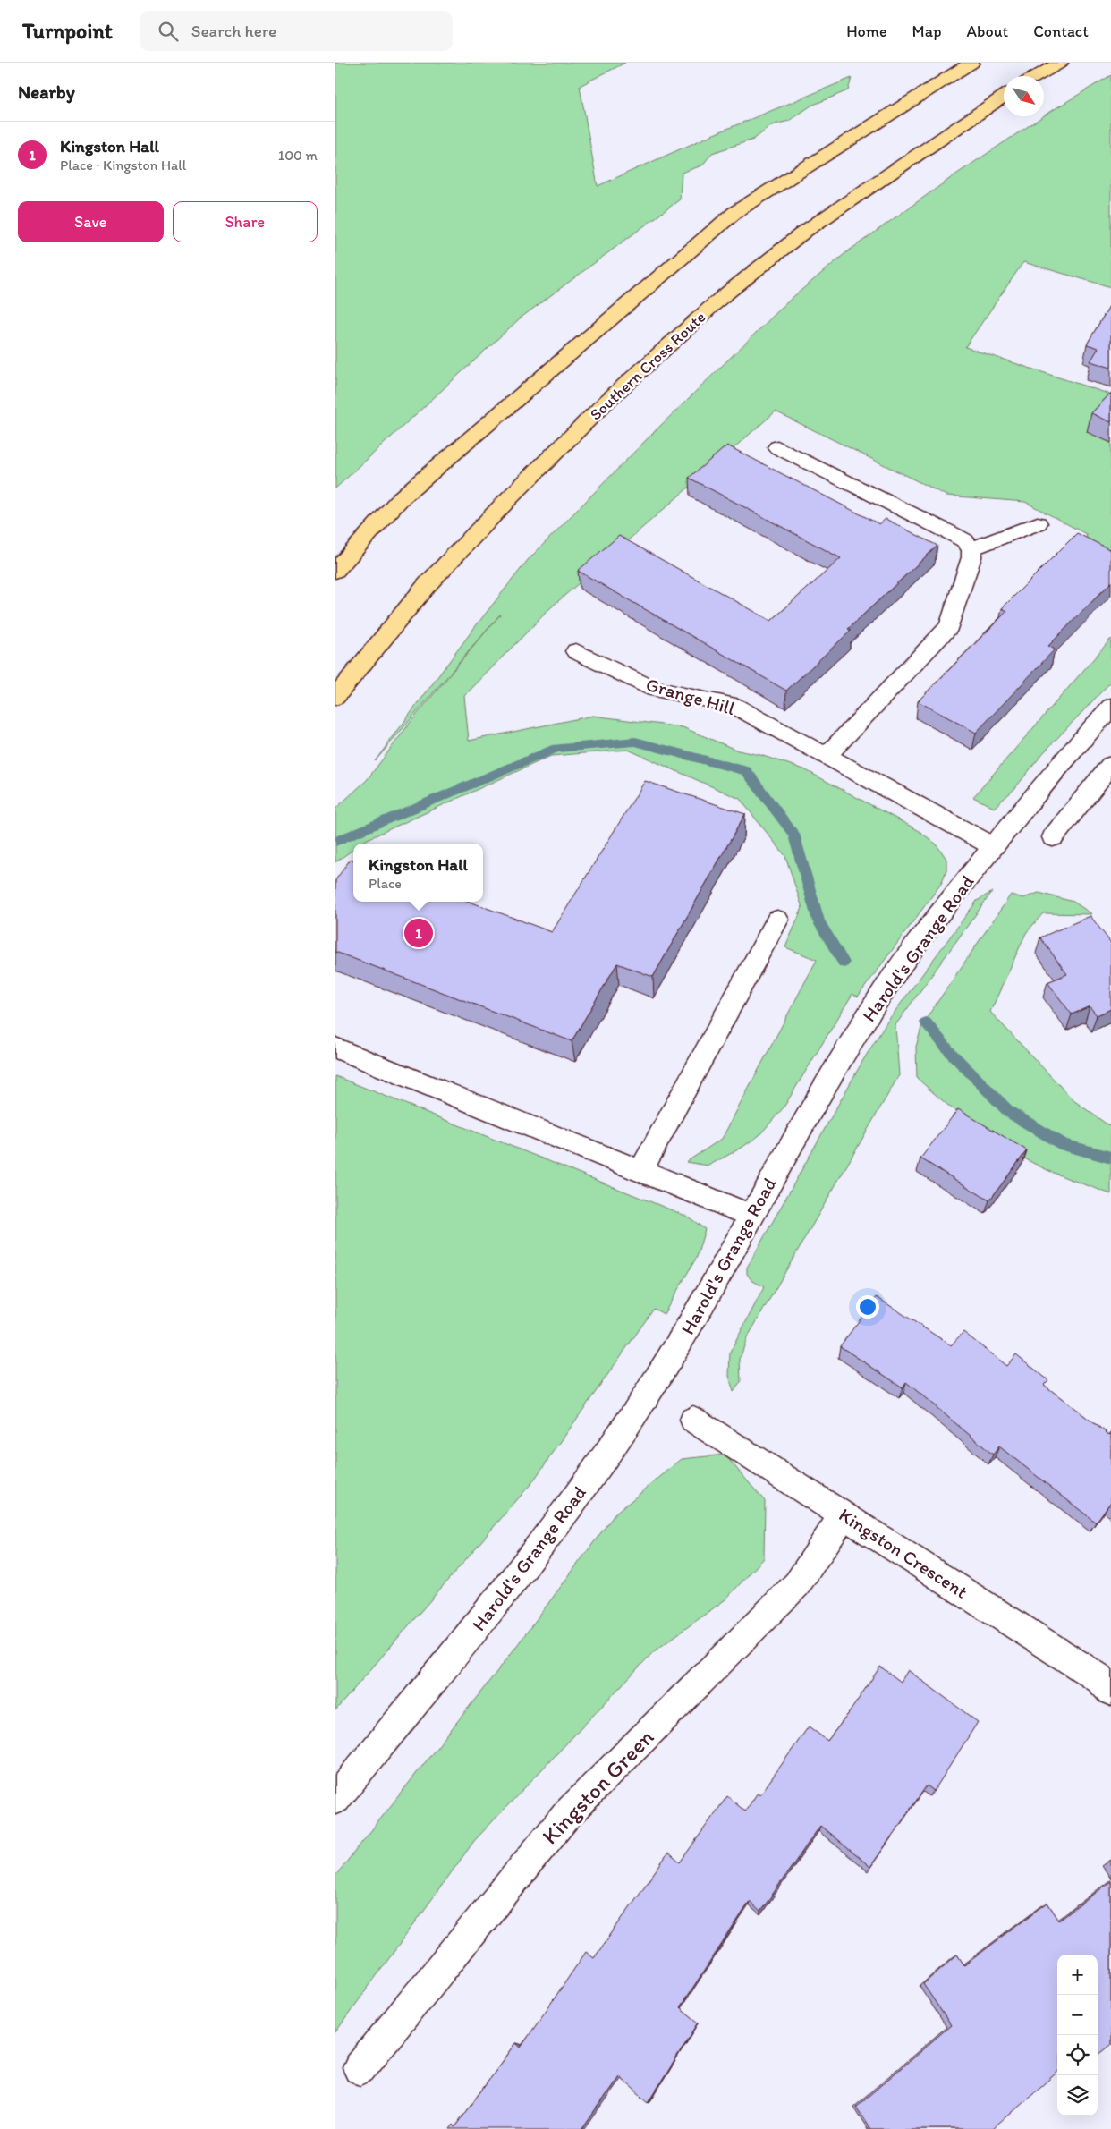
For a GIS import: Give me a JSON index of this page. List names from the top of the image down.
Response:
{
  "streets": {
    "highway": ["Southern Cross Route"],
    "street": [
      "Grange Hill",
      "Harold's Grange Road",
      "Kingston Crescent",
      "Kingston Green"
    ]
  },
  "crossings": [
    ["Grange Hill", "Harold's Grange Road"],
    ["Kingston Crescent", "Kingston Green"]
  ],
  "north": "bottom right",
  "page": {
    "header": "Turnpoint",
    "search": "Search here",
    "nav": [
      "Home",
      "Map",
      "About",
      "Contact"
    ],
    "heading": "Nearby",
    "list": [
      {
        "mark": "1",
        "name": "Kingston Hall",
        "note": "Place · Kingston Hall",
        "value": "100 m"
      }
    ],
    "buttons": ["Save", "Share"],
    "popup": ["Kingston Hall", "Place"],
    "pins": "1",
    "map_buttons": ["+", "−"]
  }
}
